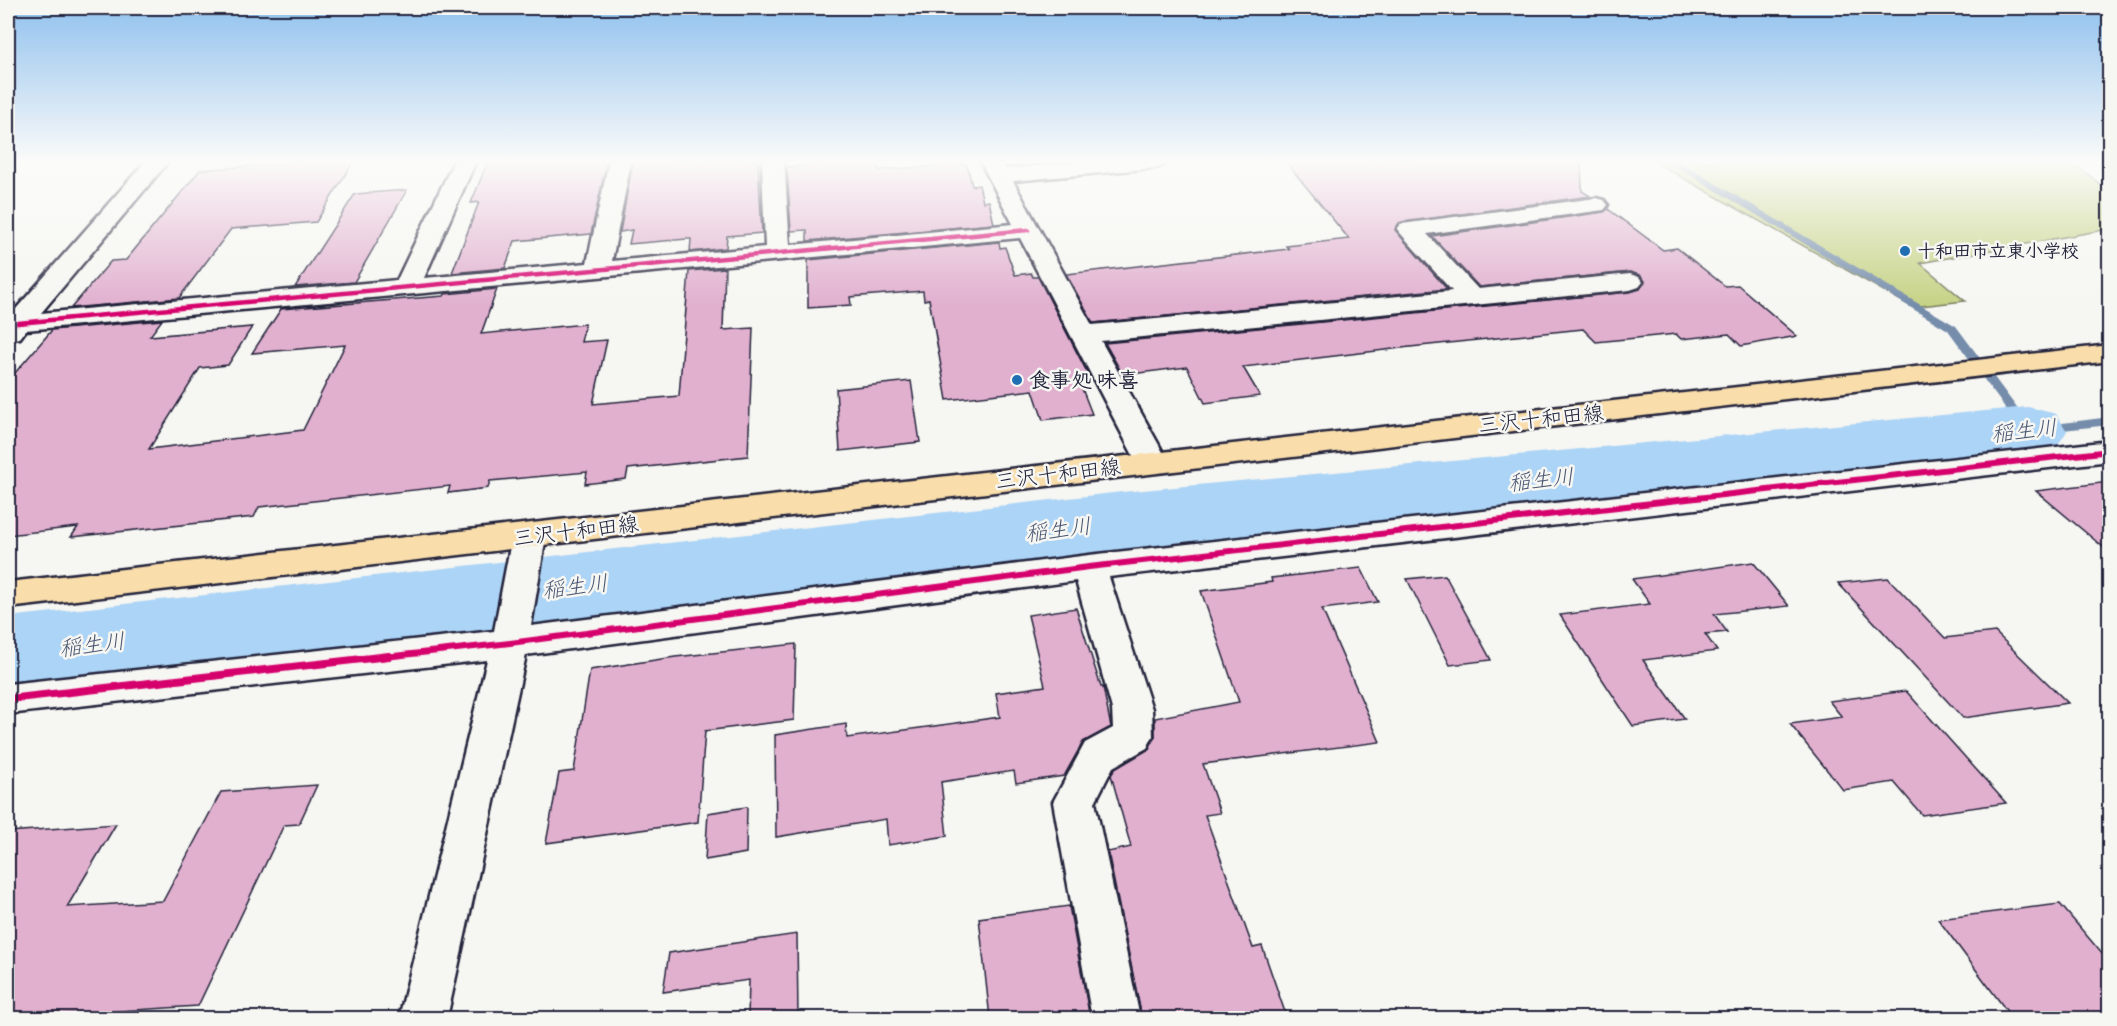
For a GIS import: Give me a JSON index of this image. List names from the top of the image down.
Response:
{
  "streets": {
    "main road": ["三沢十和田線"]
  },
  "water": ["稲生川"],
  "places": ["十和田市立東小学校", "食事処 味喜"]
}
